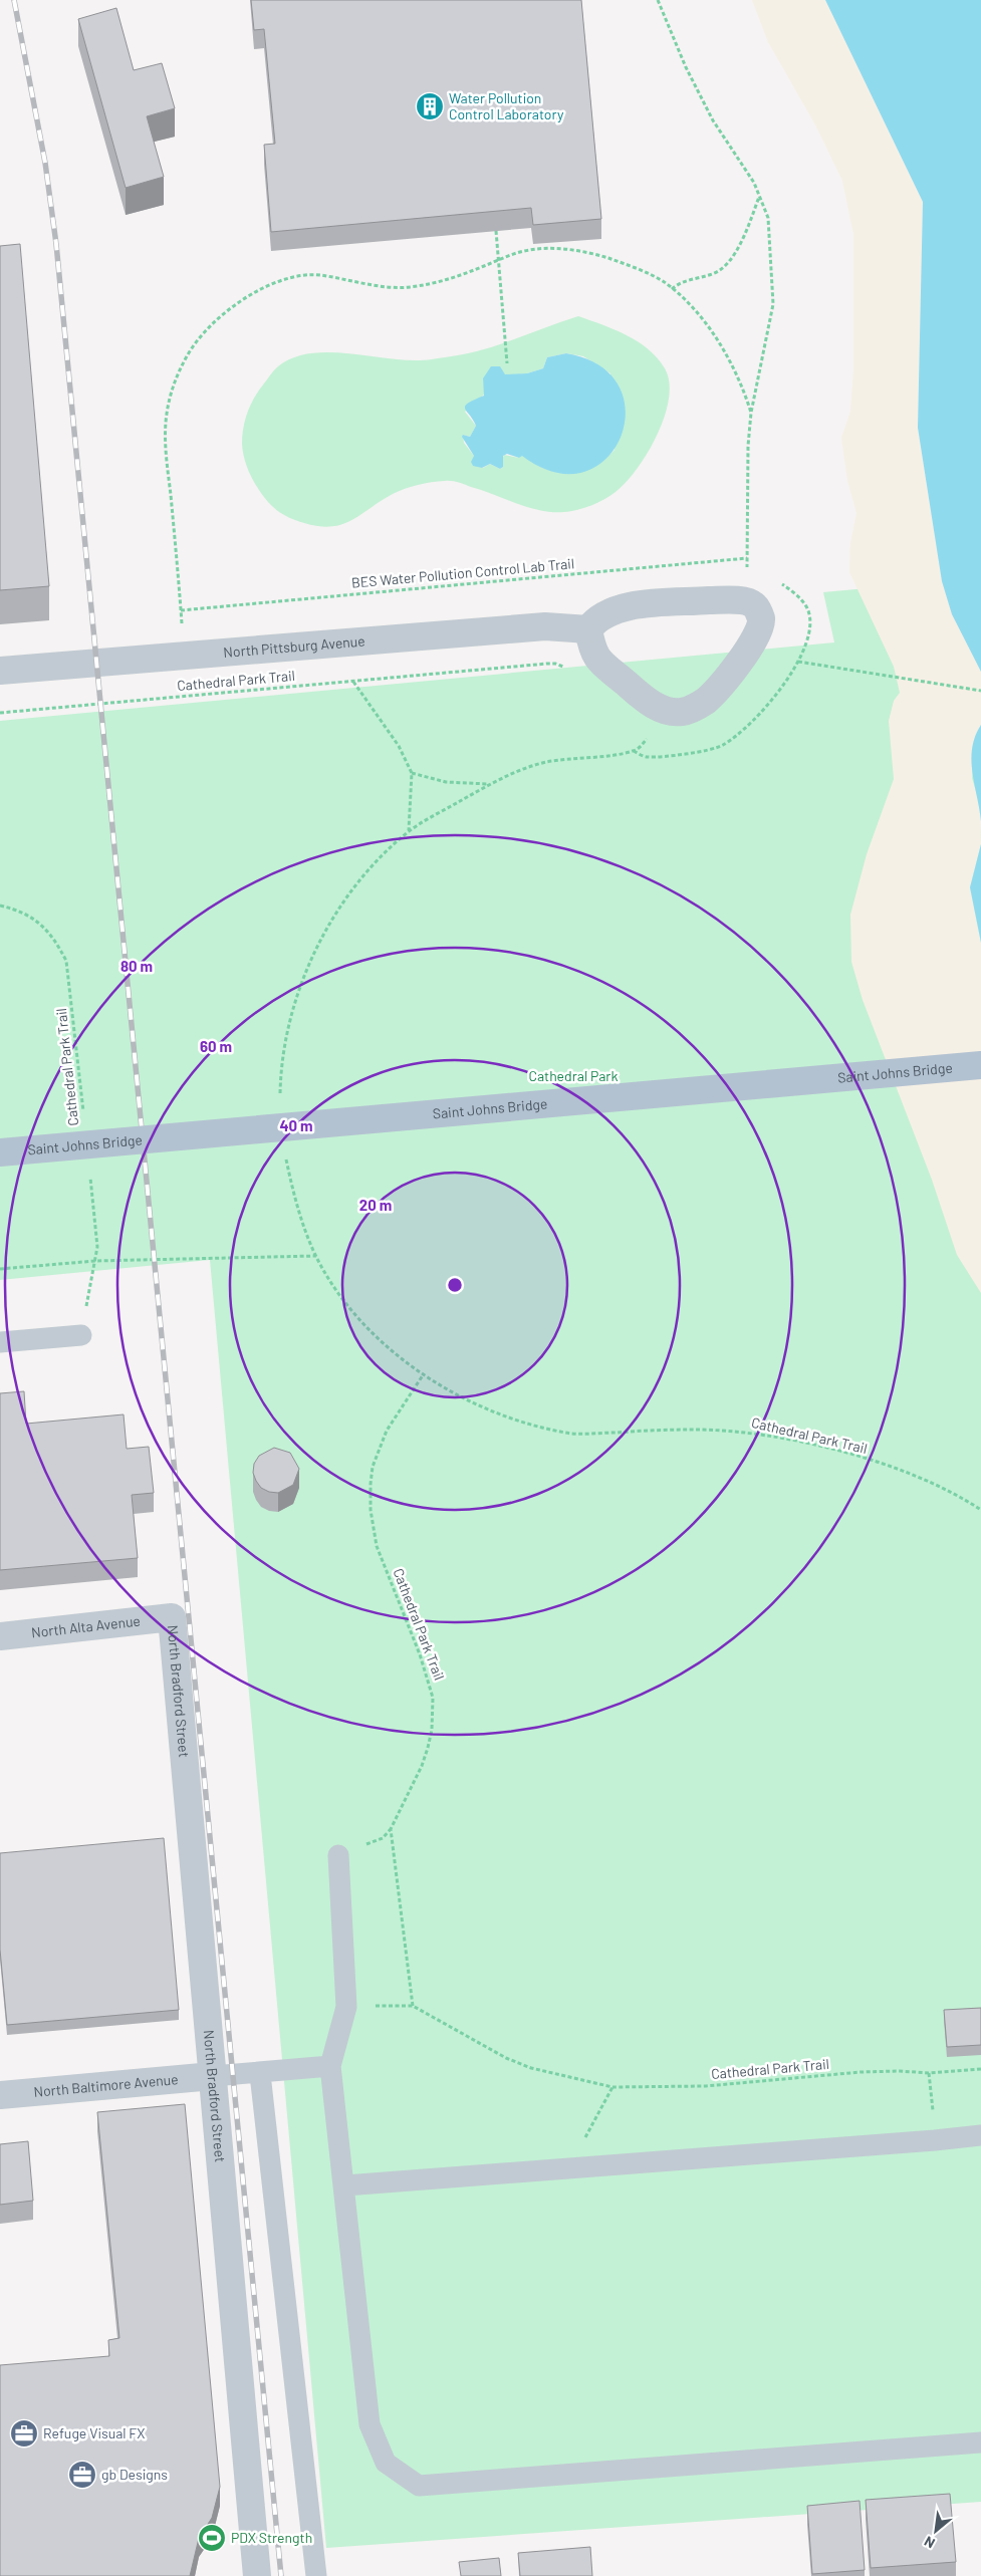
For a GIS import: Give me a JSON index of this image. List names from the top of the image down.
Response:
{
  "streets": {
    "main road": ["Saint Johns Bridge"],
    "street": [
      "North Pittsburg Avenue",
      "North Alta Avenue",
      "North Bradford Street",
      "North Baltimore Avenue"
    ],
    "path": ["BES Water Pollution Control Lab Trail", "Cathedral Park Trail"]
  },
  "crossings": [
    ["North Alta Avenue", "North Bradford Street"],
    ["North Bradford Street", "North Baltimore Avenue"]
  ],
  "parks": ["Cathedral Park"],
  "places": {
    "building": ["Water Pollution Control Laboratory"],
    "office": ["Refuge Visual FX", "gb Designs"],
    "sports": ["PDX Strength"]
  },
  "north": "bottom left",
  "rings": [
    "80 m",
    "60 m",
    "40 m",
    "20 m"
  ]
}
